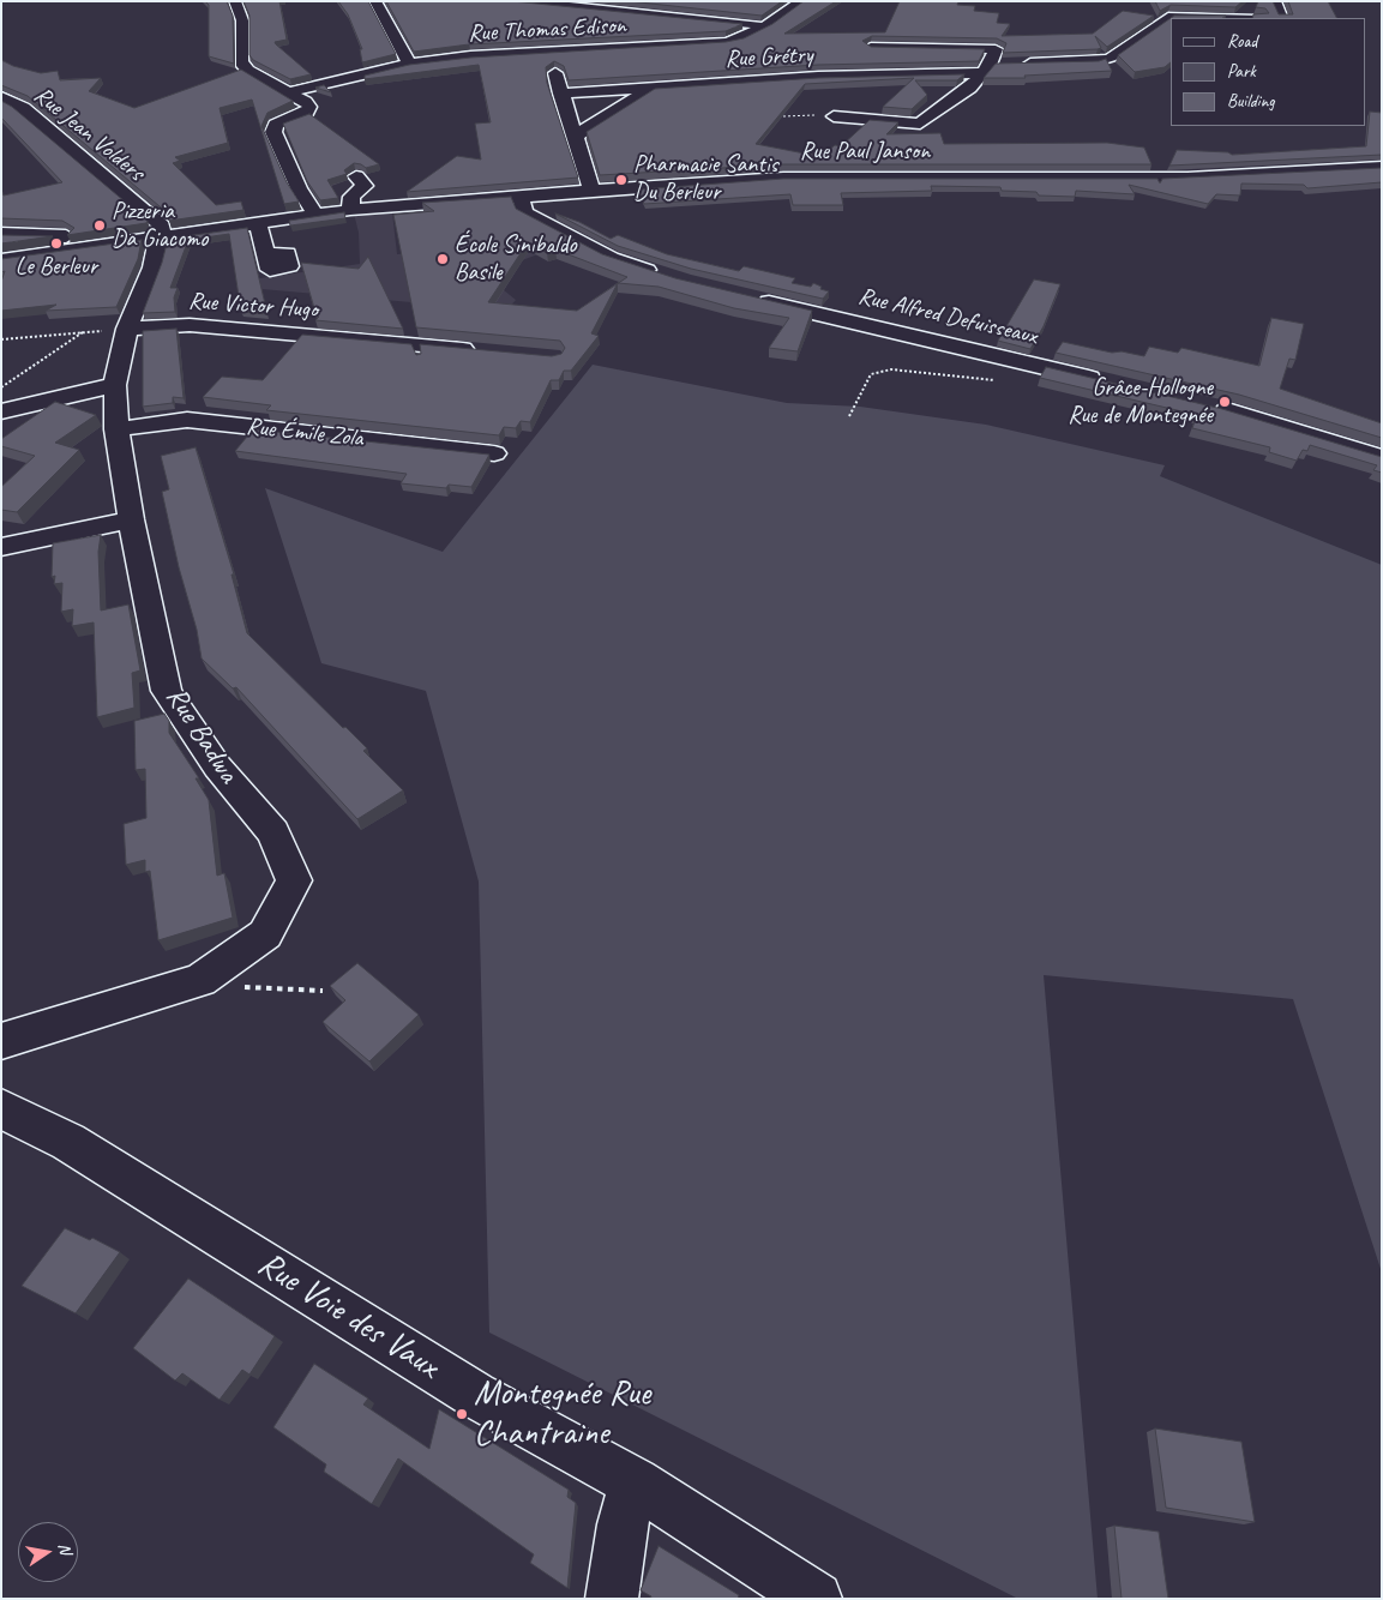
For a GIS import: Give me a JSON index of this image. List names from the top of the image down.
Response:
{
  "streets": {
    "street": [
      "Rue Thomas Edison",
      "Rue Grétry",
      "Rue Jean Volders",
      "Rue Paul Janson",
      "Rue Victor Hugo",
      "Rue Alfred Defuisseaux",
      "Rue Émile Zola",
      "Rue Badwa",
      "Rue Voie des Vaux"
    ]
  },
  "crossings": [
    ["Rue Jean Volders", "Rue Paul Janson"],
    ["Rue Jean Volders", "Rue Badwa"],
    ["Rue Paul Janson", "Rue Badwa"],
    ["Rue Victor Hugo", "Rue Badwa"],
    ["Rue Émile Zola", "Rue Badwa"]
  ],
  "places": [
    "Pharmacie Santis Du Berleur",
    "Pizzeria Da Giacomo",
    "Le Berleur",
    "École Sinibaldo Basile",
    "Grâce-Hollogne Rue de Montegnée",
    "Montegnée Rue Chantraine"
  ],
  "legend": ["Road", "Park", "Building"],
  "north": "right"
}
